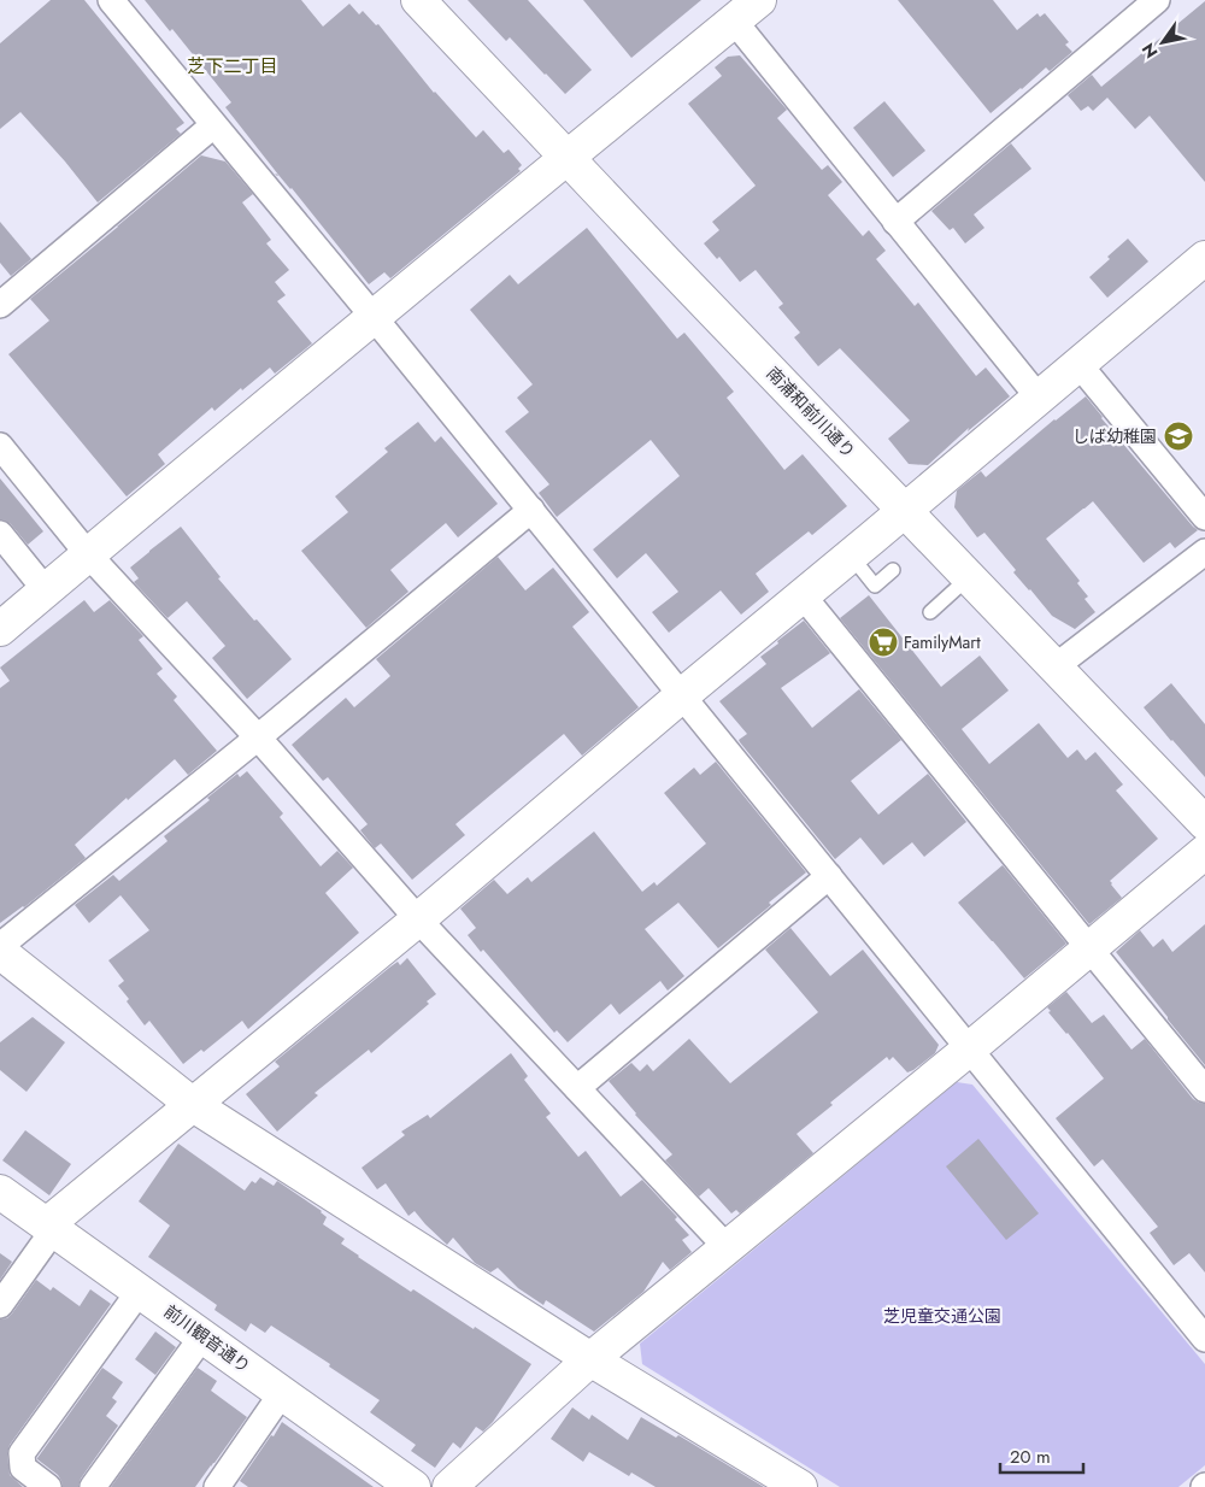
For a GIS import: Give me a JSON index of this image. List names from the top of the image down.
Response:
{
  "streets": {
    "street": ["南浦和前川通り", "前川観音通り"]
  },
  "districts": ["芝下二丁目"],
  "parks": ["芝児童交通公園"],
  "places": {
    "school or university": ["しば幼稚園"],
    "supermarket": ["FamilyMart"]
  },
  "scale_bar": "20 m",
  "north": "bottom left"
}
